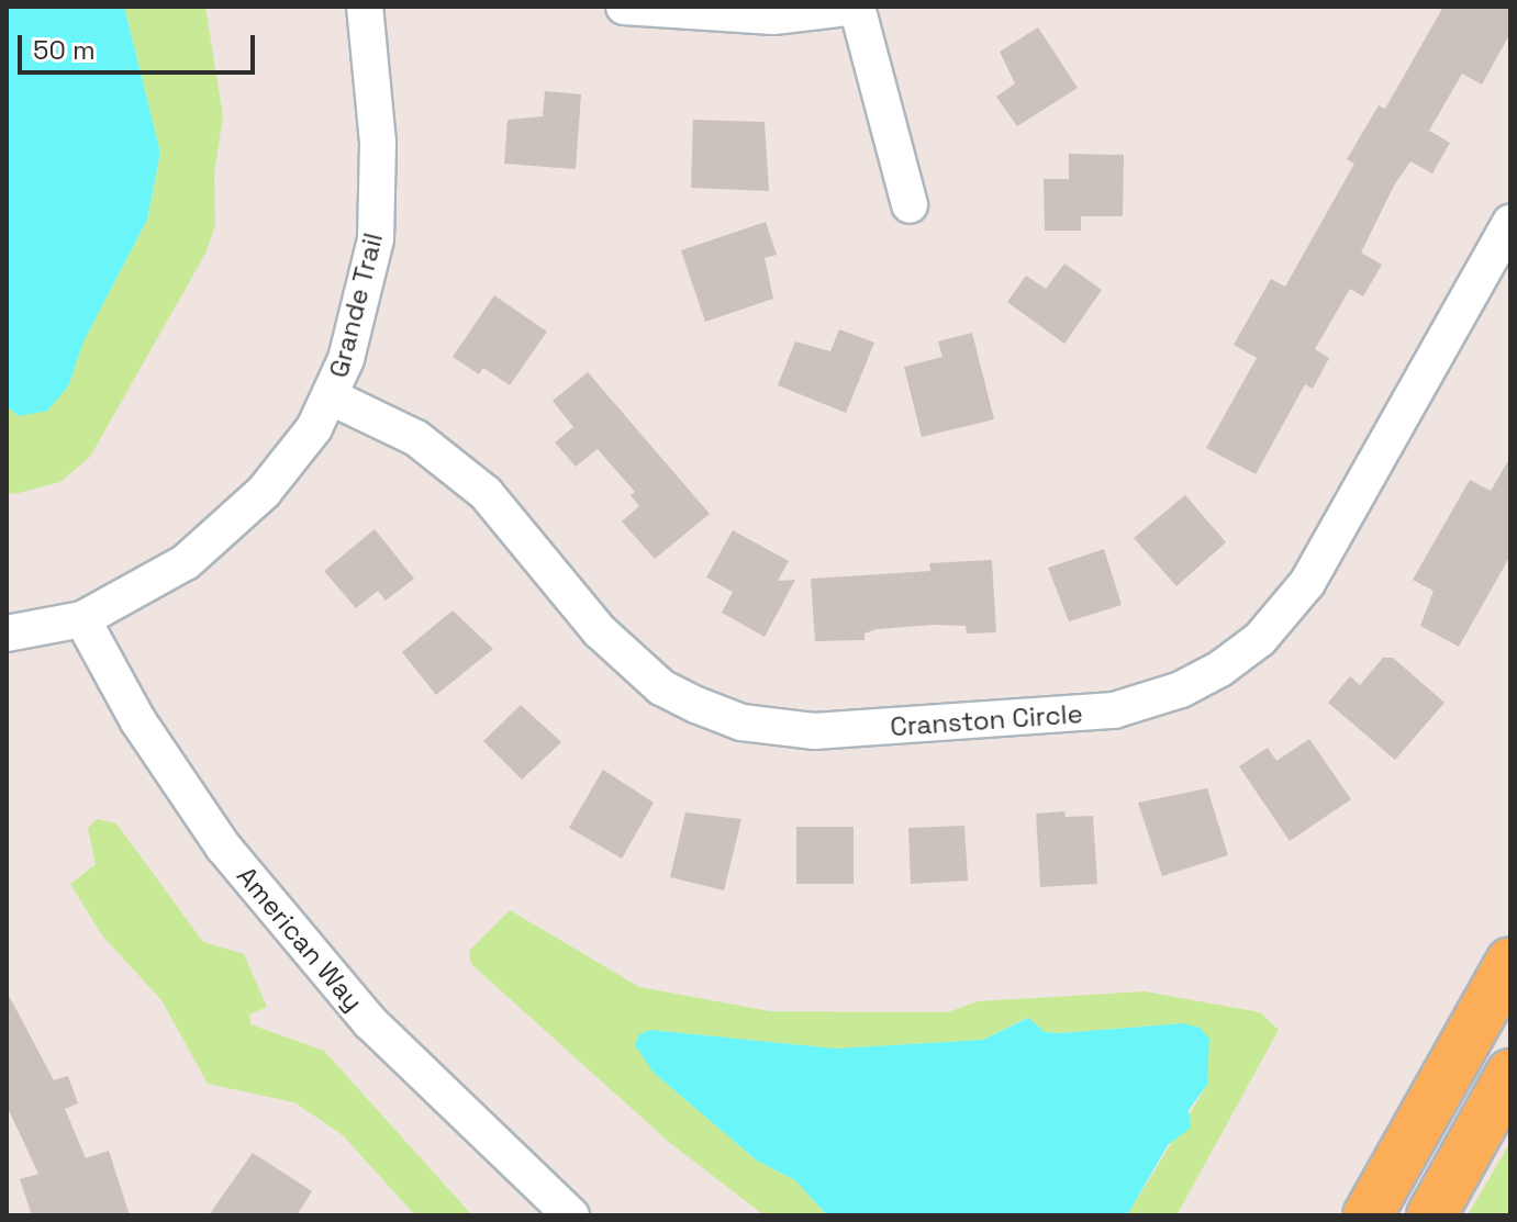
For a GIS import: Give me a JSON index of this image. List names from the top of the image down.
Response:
{
  "streets": {
    "street": ["Grande Trail", "Cranston Circle", "American Way"]
  },
  "crossings": [
    ["Grande Trail", "Cranston Circle"],
    ["Grande Trail", "American Way"]
  ],
  "scale_bar": "50 m"
}
